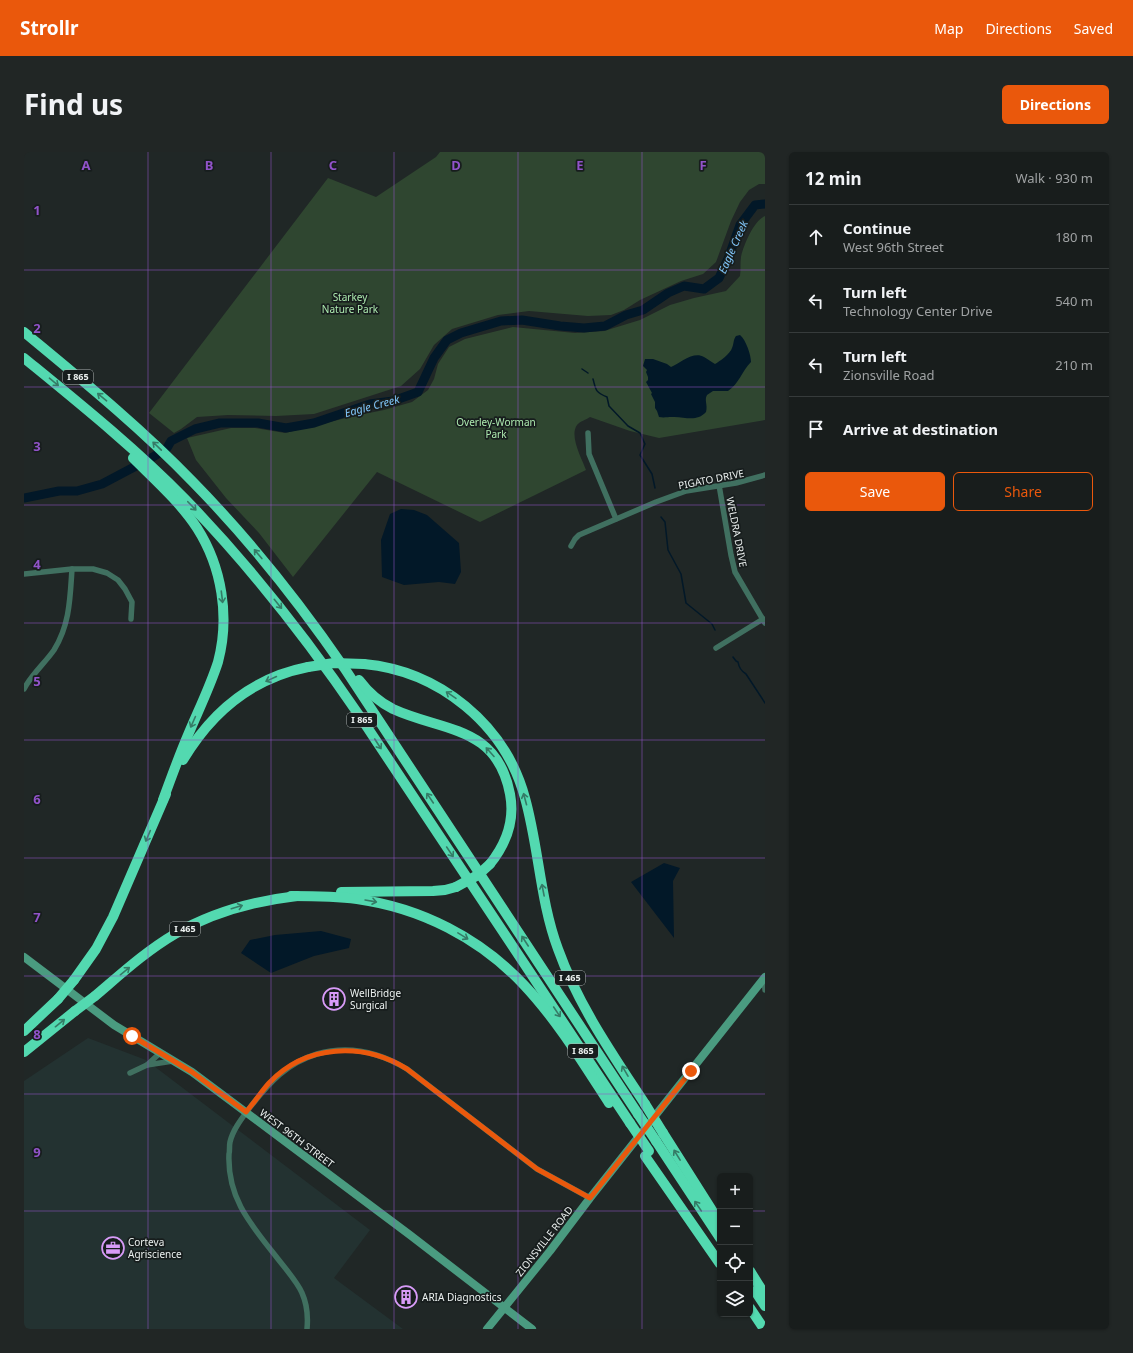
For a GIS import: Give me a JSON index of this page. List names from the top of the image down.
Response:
{
  "streets": {
    "highway": ["I 865", "I 465"],
    "main road": ["WEST 96TH STREET", "ZIONSVILLE ROAD"],
    "street": ["PIGATO DRIVE", "WELDRA DRIVE"]
  },
  "crossings": [
    ["I 865", "I 465"],
    ["PIGATO DRIVE", "WELDRA DRIVE"],
    ["WEST 96TH STREET", "ZIONSVILLE ROAD"]
  ],
  "water": ["Eagle Creek"],
  "parks": ["Starkey Nature Park", "Overley-Worman Park"],
  "places": {
    "building": ["WellBridge Surgical", "ARIA Diagnostics"],
    "office": ["Corteva Agriscience"]
  },
  "page": {
    "header": "Strollr",
    "nav": ["Map", "Directions", "Saved"],
    "title": "Find us",
    "buttons": [
      "Directions",
      ["Save", "Share"]
    ],
    "heading": ["12 min", "Walk · 930 m"],
    "list": [
      ["Continue", "West 96th Street", "180 m"],
      ["Turn left", "Technology Center Drive", "540 m"],
      ["Turn left", "Zionsville Road", "210 m"],
      "Arrive at destination"
    ],
    "map_buttons": ["+", "−"]
  },
  "grid": {
    "columns": [
      "A",
      "B",
      "C",
      "D",
      "E",
      "F"
    ],
    "rows": [
      "1",
      "2",
      "3",
      "4",
      "5",
      "6",
      "7",
      "8",
      "9"
    ]
  }
}
